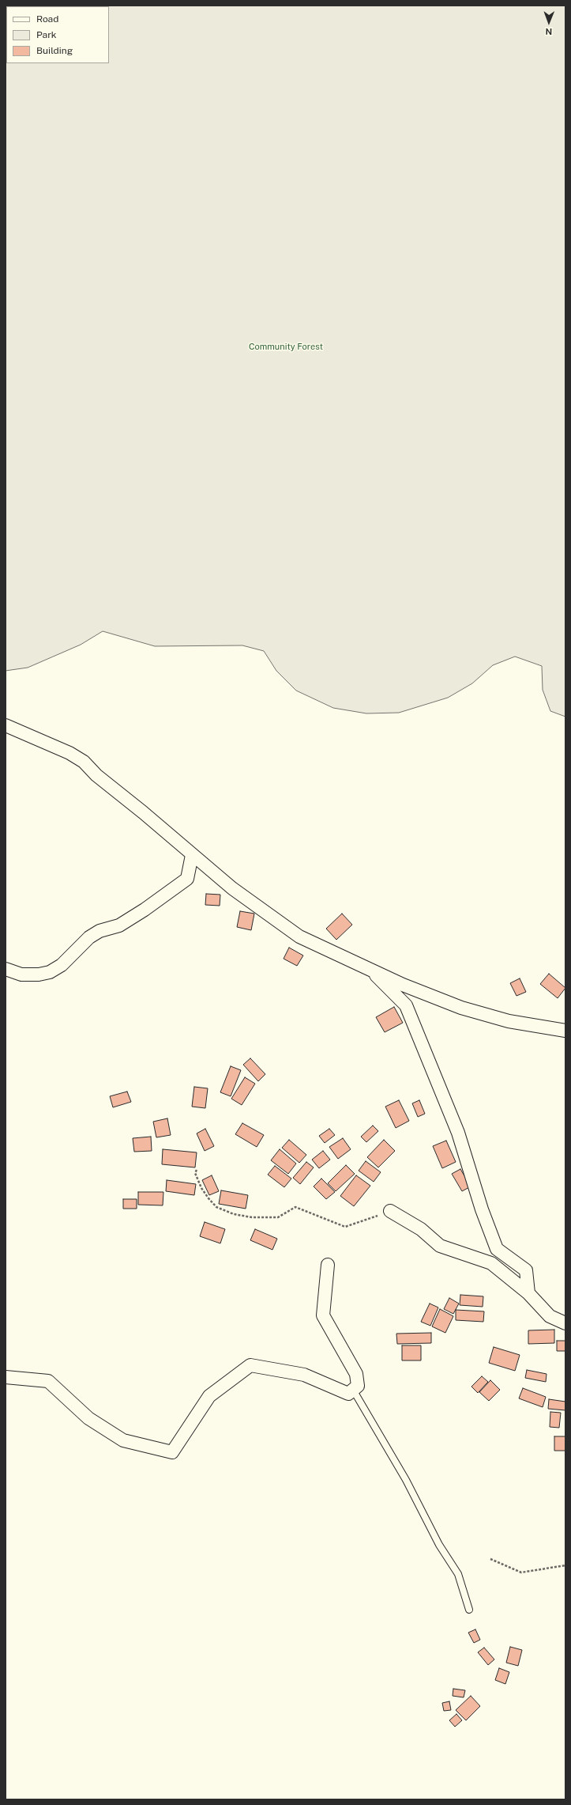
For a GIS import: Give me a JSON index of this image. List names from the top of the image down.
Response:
{
  "parks": ["Community Forest"],
  "legend": ["Road", "Park", "Building"],
  "north": "bottom"
}
